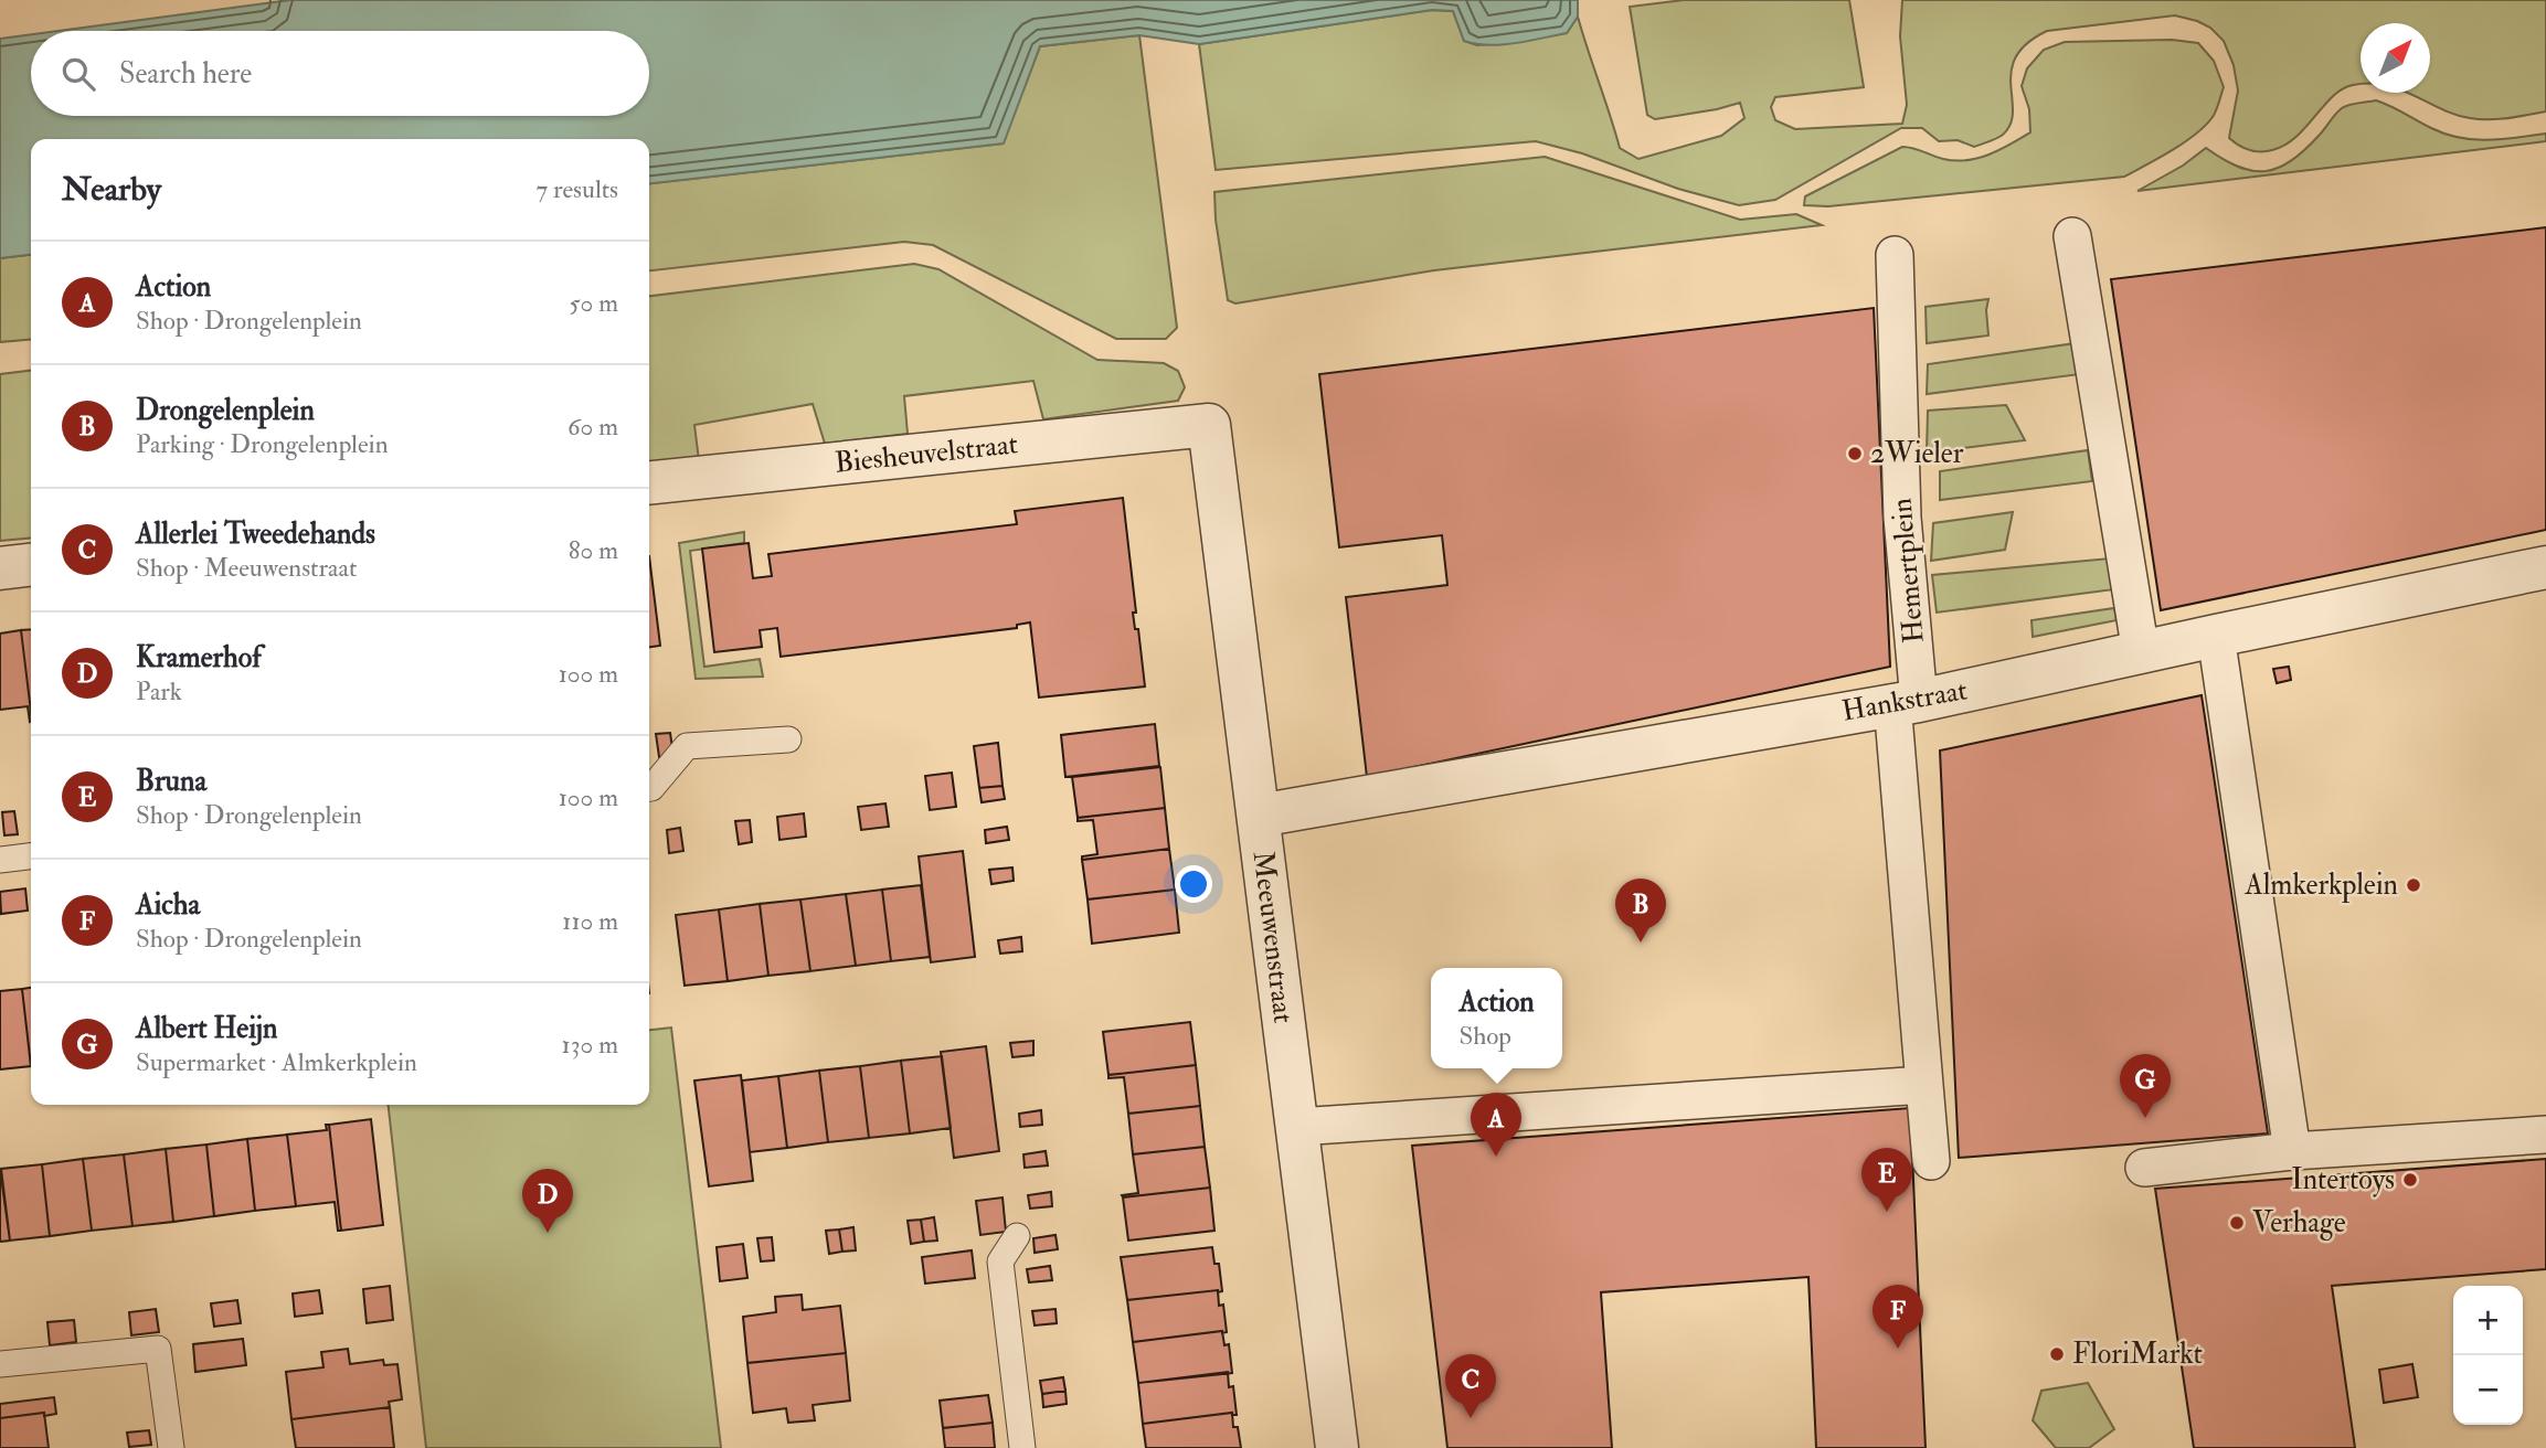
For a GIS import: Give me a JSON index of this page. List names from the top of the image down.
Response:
{
  "streets": {
    "street": [
      "Biesheuvelstraat",
      "Hemertplein",
      "Hankstraat",
      "Meeuwenstraat"
    ]
  },
  "crossings": [
    ["Biesheuvelstraat", "Meeuwenstraat"],
    ["Hemertplein", "Hankstraat"],
    ["Hankstraat", "Meeuwenstraat"]
  ],
  "places": [
    "2Wieler",
    "Almkerkplein",
    "Intertoys",
    "Verhage",
    "FloriMarkt"
  ],
  "north": "top right",
  "page": {
    "search": "Search here",
    "heading": ["Nearby", "7 results"],
    "list": [
      {
        "mark": "A",
        "name": "Action",
        "note": "Shop · Drongelenplein",
        "value": "50 m"
      },
      {
        "mark": "B",
        "name": "Drongelenplein",
        "note": "Parking · Drongelenplein",
        "value": "60 m"
      },
      {
        "mark": "C",
        "name": "Allerlei Tweedehands",
        "note": "Shop · Meeuwenstraat",
        "value": "80 m"
      },
      {
        "mark": "D",
        "name": "Kramerhof",
        "note": "Park",
        "value": "100 m"
      },
      {
        "mark": "E",
        "name": "Bruna",
        "note": "Shop · Drongelenplein",
        "value": "100 m"
      },
      {
        "mark": "F",
        "name": "Aicha",
        "note": "Shop · Drongelenplein",
        "value": "110 m"
      },
      {
        "mark": "G",
        "name": "Albert Heijn",
        "note": "Supermarket · Almkerkplein",
        "value": "130 m"
      }
    ],
    "pins": [
      "B",
      "G",
      "A",
      "E",
      "D",
      "F",
      "C"
    ],
    "popup": ["Action", "Shop"],
    "map_buttons": ["+", "−"]
  }
}
